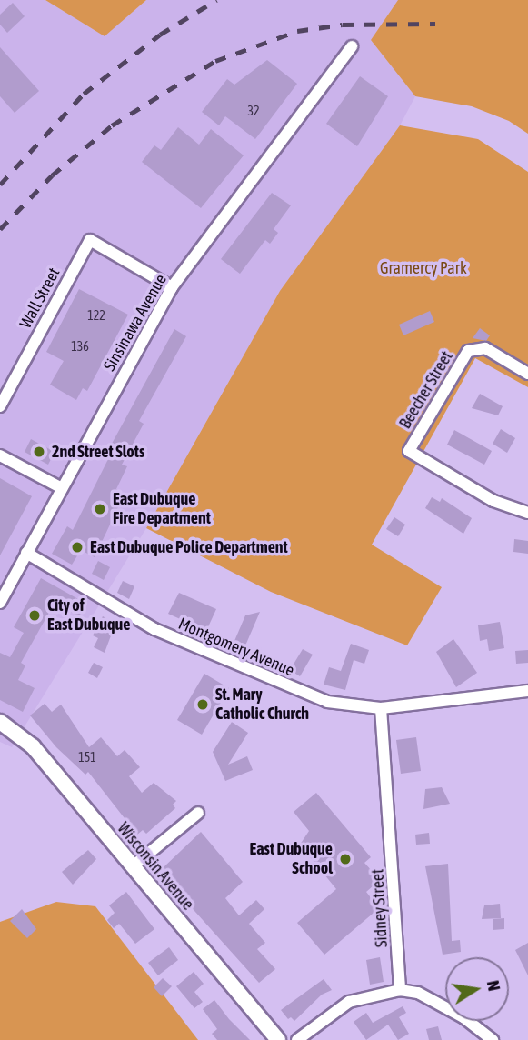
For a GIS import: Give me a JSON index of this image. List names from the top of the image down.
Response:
{
  "streets": {
    "main road": ["Wisconsin Avenue"],
    "street": [
      "Wall Street",
      "Sinsinawa Avenue",
      "Beecher Street",
      "Montgomery Avenue",
      "Sidney Street"
    ]
  },
  "crossings": [
    ["Wall Street", "Sinsinawa Avenue"],
    ["Sinsinawa Avenue", "Montgomery Avenue"],
    ["Montgomery Avenue", "Sidney Street"]
  ],
  "parks": ["Gramercy Park"],
  "places": [
    "2nd Street Slots",
    "East Dubuque Fire Department",
    "East Dubuque Police Department",
    "City of East Dubuque",
    "St. Mary Catholic Church",
    "East Dubuque School"
  ],
  "house_numbers": [
    "32",
    "122",
    "136",
    "151"
  ],
  "north": "right"
}
